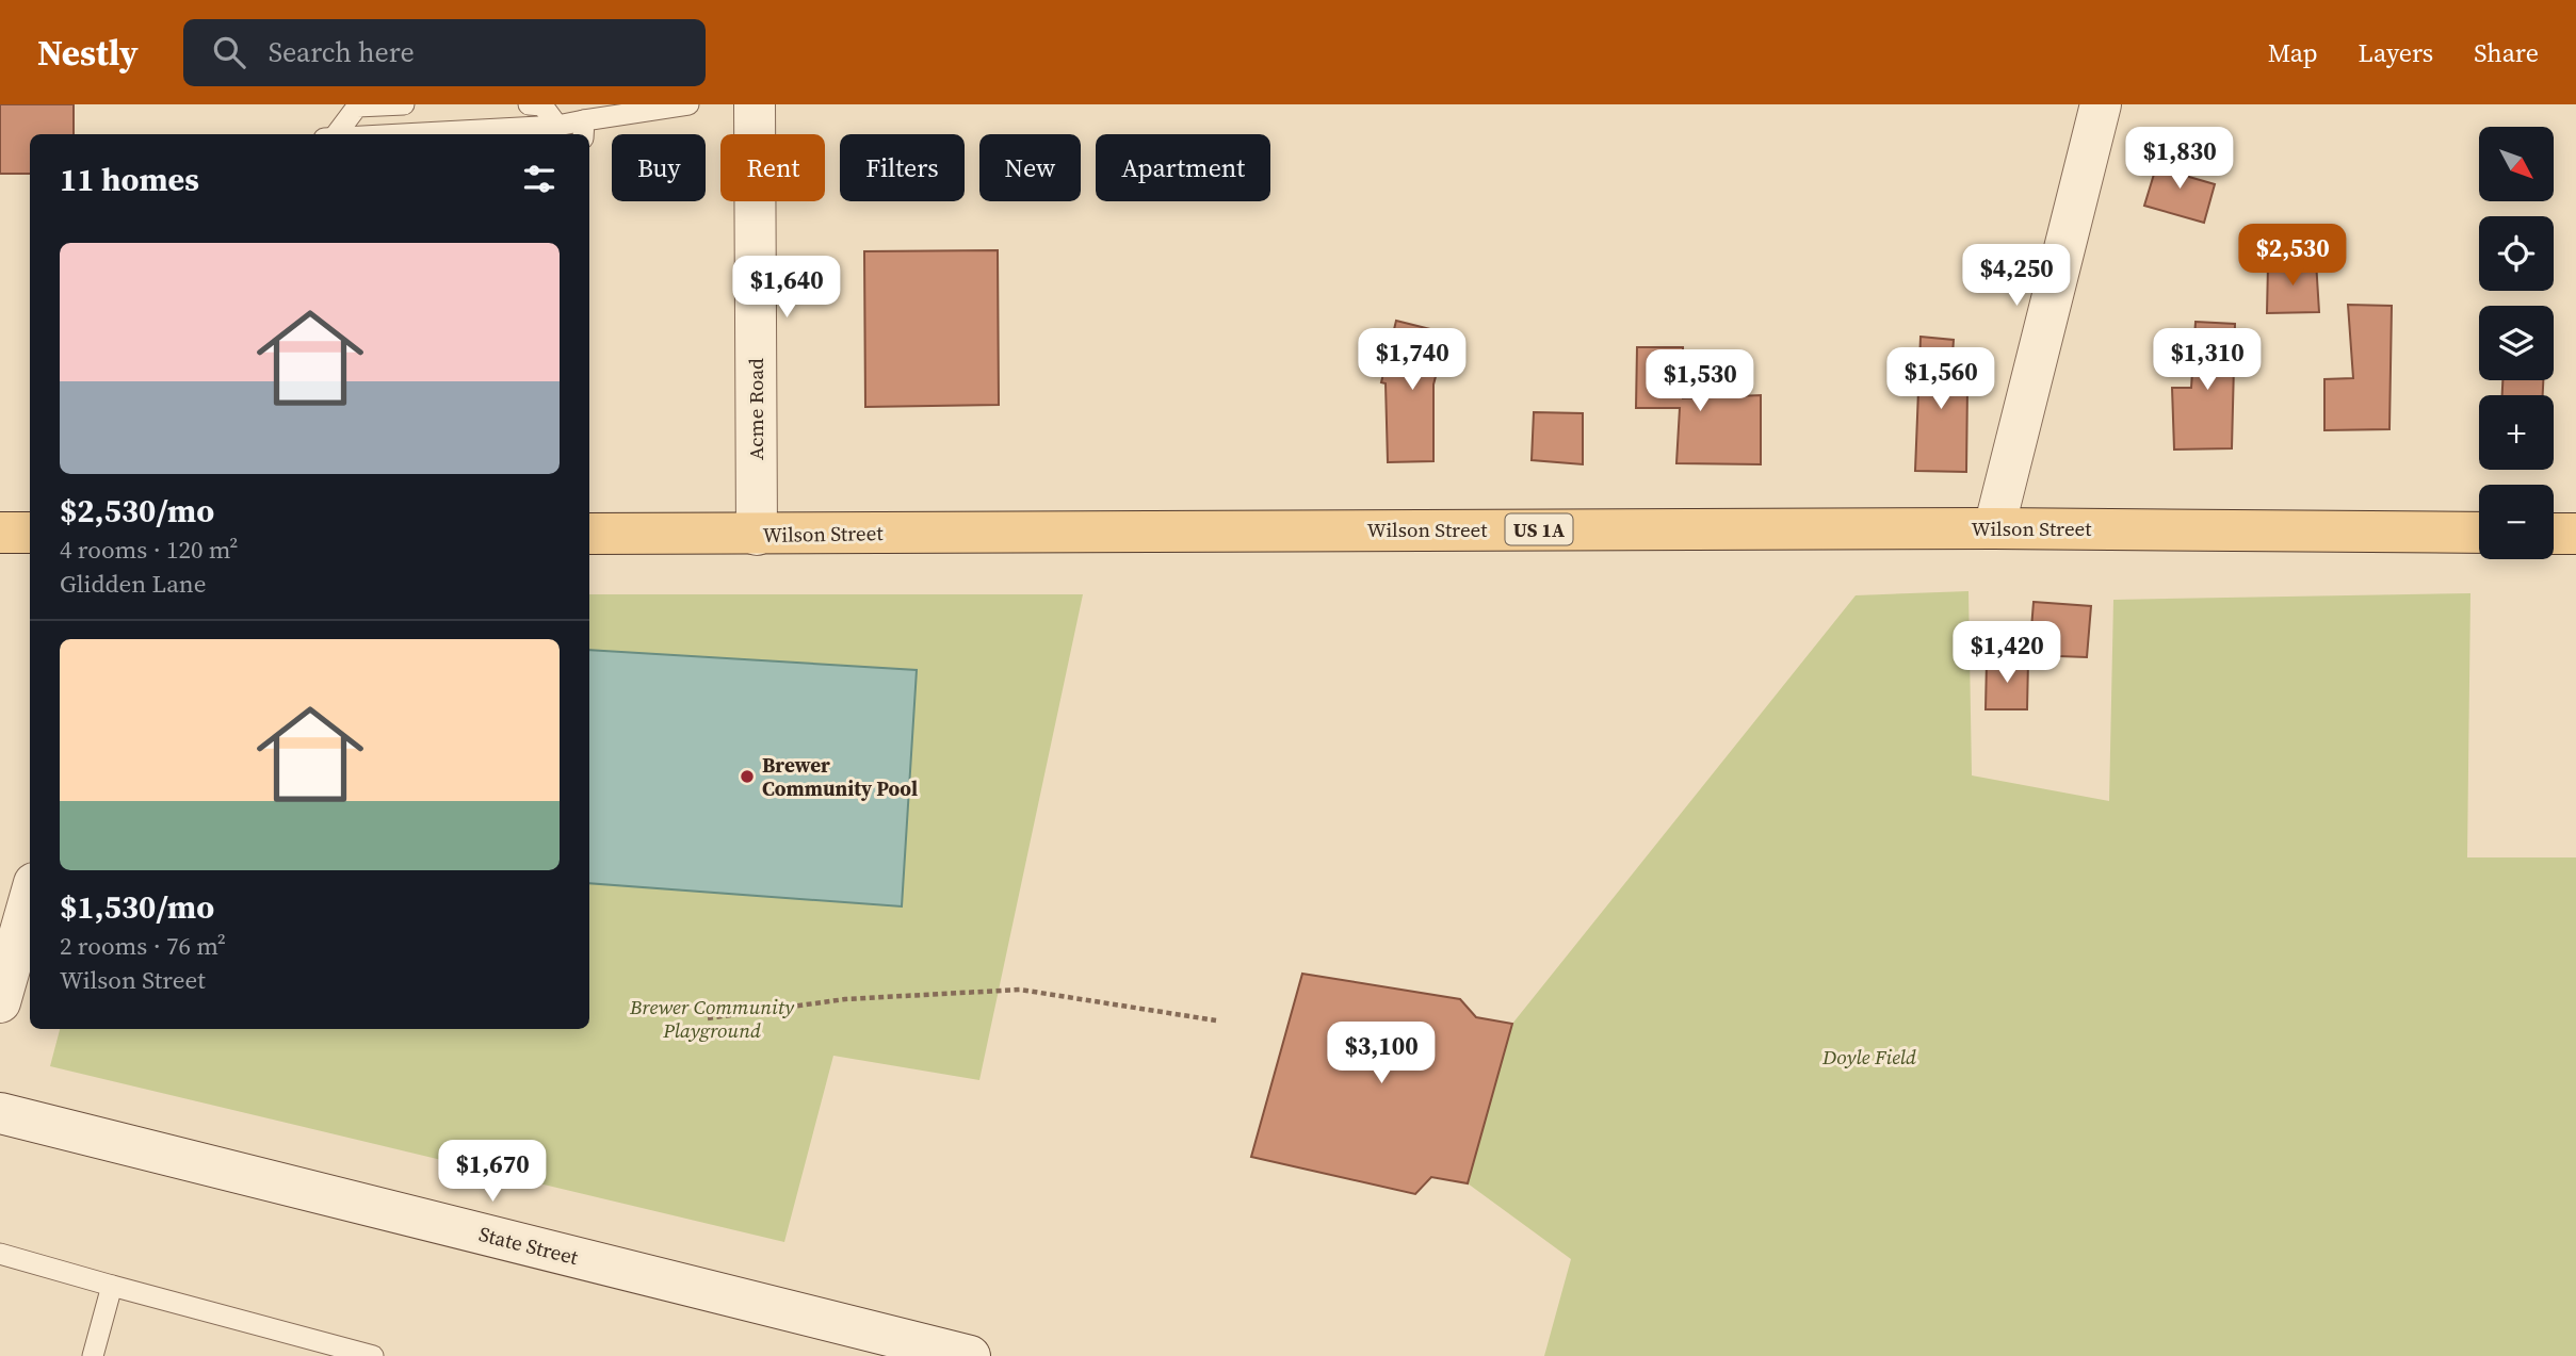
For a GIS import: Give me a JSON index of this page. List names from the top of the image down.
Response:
{
  "streets": {
    "main road": ["Wilson Street", "US 1A"],
    "street": ["Acme Road", "State Street"]
  },
  "crossings": [
    ["Acme Road", "Wilson Street"]
  ],
  "parks": ["Brewer Community Playground", "Doyle Field"],
  "places": ["Brewer Community Pool"],
  "north": "bottom right",
  "page": {
    "header": "Nestly",
    "search": "Search here",
    "nav": ["Map", "Layers", "Share"],
    "map_buttons": ["+", "−"],
    "price": [
      "$1,830",
      "$2,530",
      "$4,250",
      "$1,640",
      "$1,740",
      "$1,310",
      "$1,560",
      "$1,530",
      "$1,420",
      "$3,100",
      "$1,670"
    ],
    "chip": [
      "Buy",
      "Rent",
      "Filters",
      "New",
      "Apartment"
    ],
    "heading": "11 homes",
    "list": [
      {
        "name": "$2,530/mo",
        "note": "4 rooms · 120 m² · Glidden Lane"
      },
      {
        "name": "$1,530/mo",
        "note": "2 rooms · 76 m² · Wilson Street"
      }
    ]
  }
}
